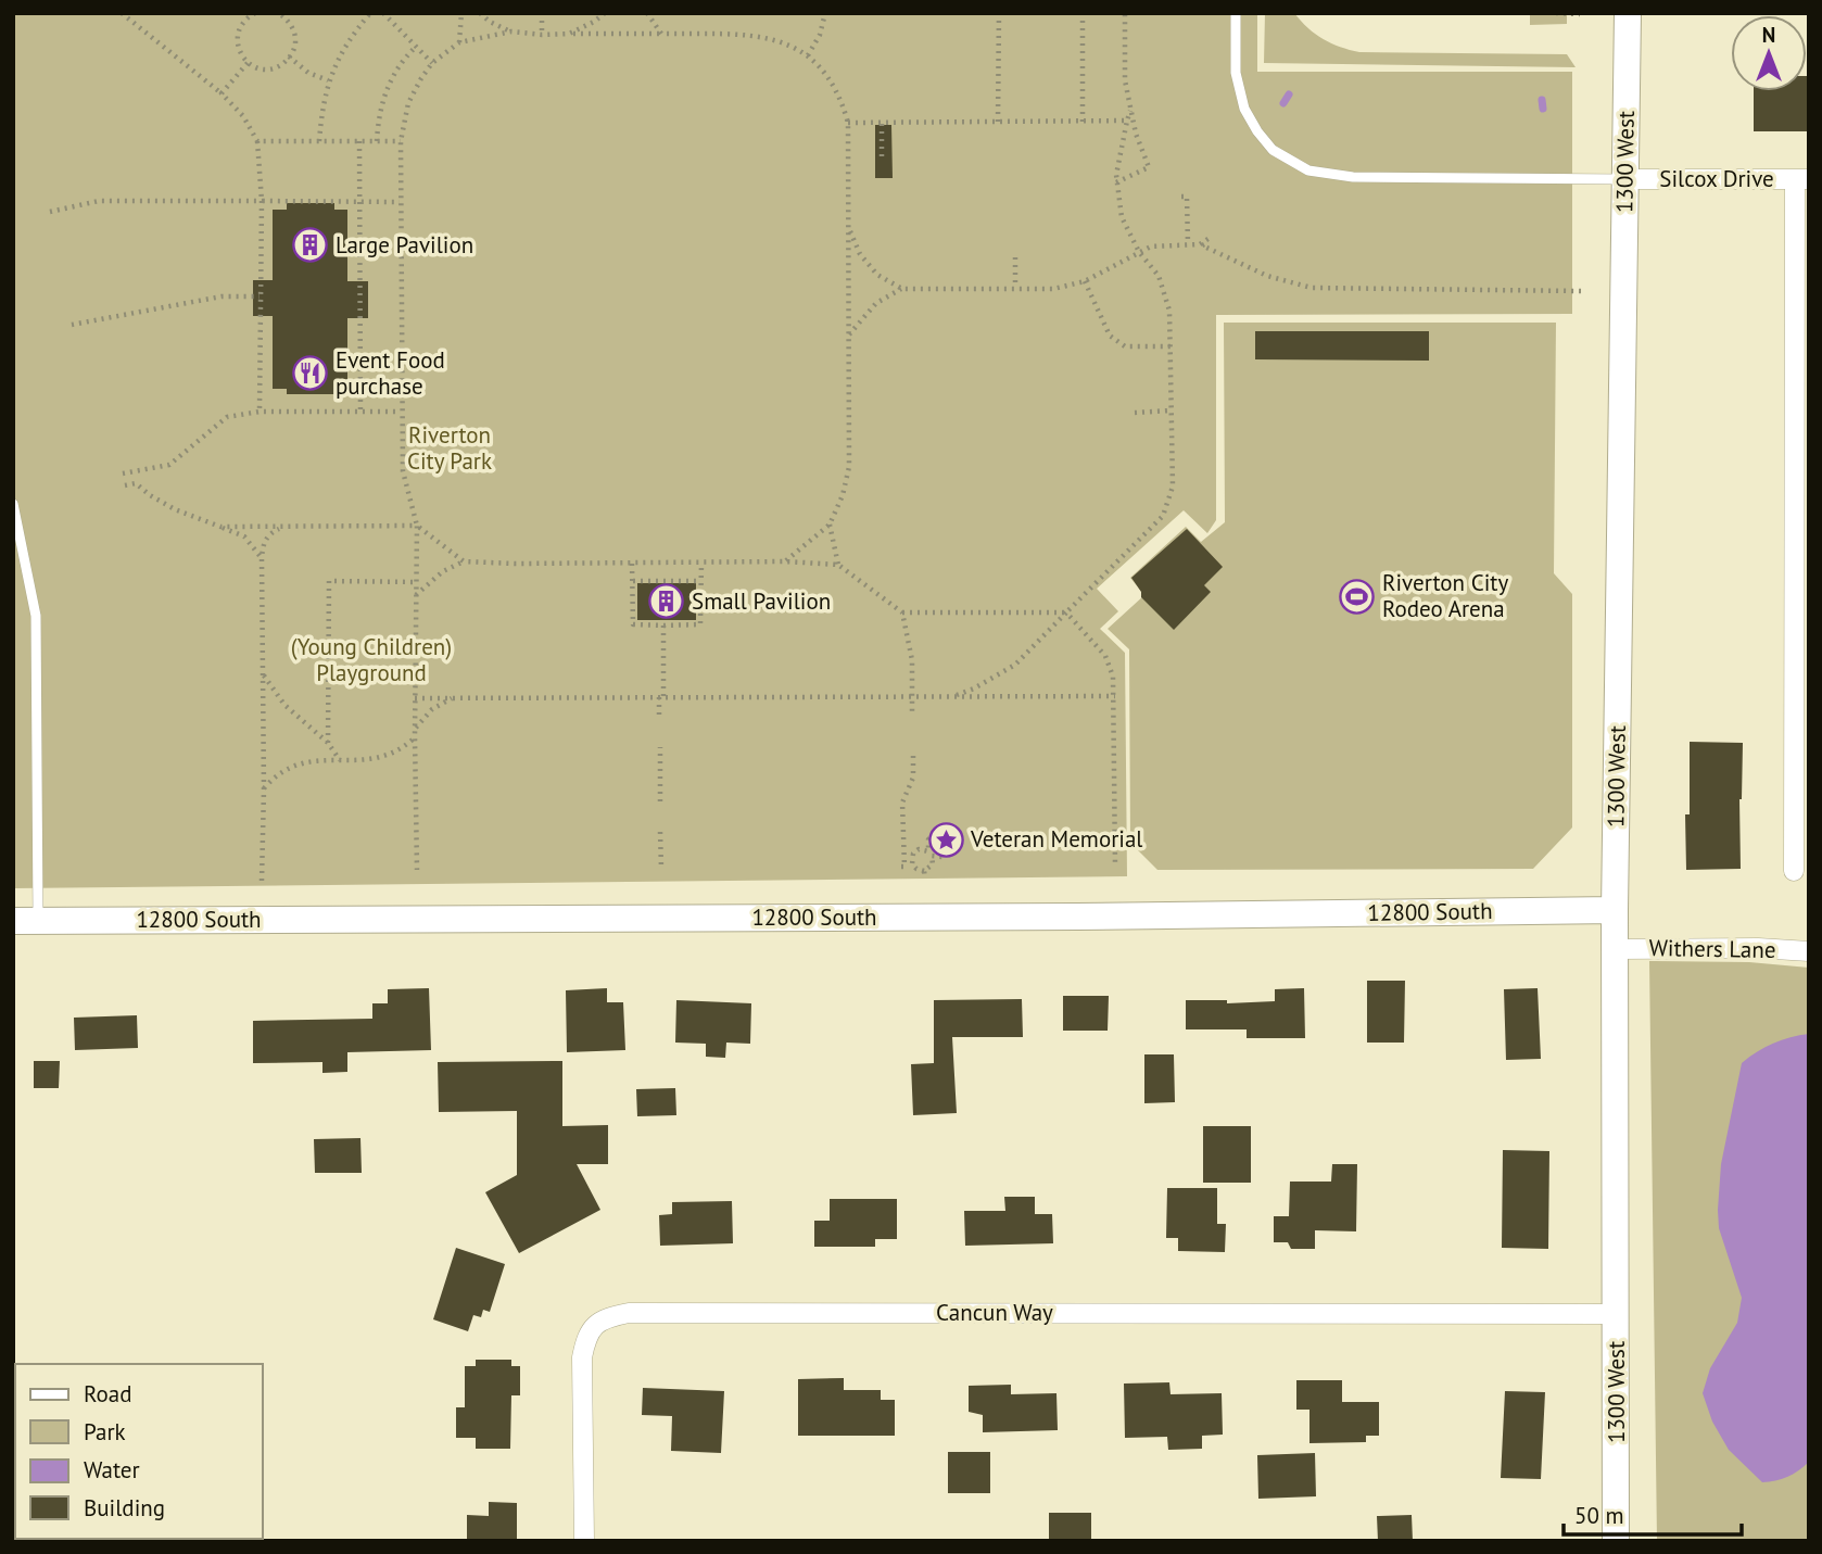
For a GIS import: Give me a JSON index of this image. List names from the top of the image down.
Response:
{
  "streets": {
    "street": [
      "1300 West",
      "Silcox Drive",
      "12800 South",
      "Withers Lane",
      "Cancun Way"
    ]
  },
  "crossings": [
    ["1300 West", "Silcox Drive"],
    ["1300 West", "12800 South"],
    ["1300 West", "Withers Lane"],
    ["1300 West", "Cancun Way"]
  ],
  "parks": ["Riverton City Park", "(Young Children) Playground"],
  "places": {
    "building": ["Large Pavilion", "Small Pavilion"],
    "restaurant": ["Event Food purchase"],
    "sports": ["Riverton City Rodeo Arena"],
    "place": ["Veteran Memorial"]
  },
  "legend": [
    "Road",
    "Park",
    "Water",
    "Building"
  ],
  "scale_bar": "50 m",
  "north": "top"
}
